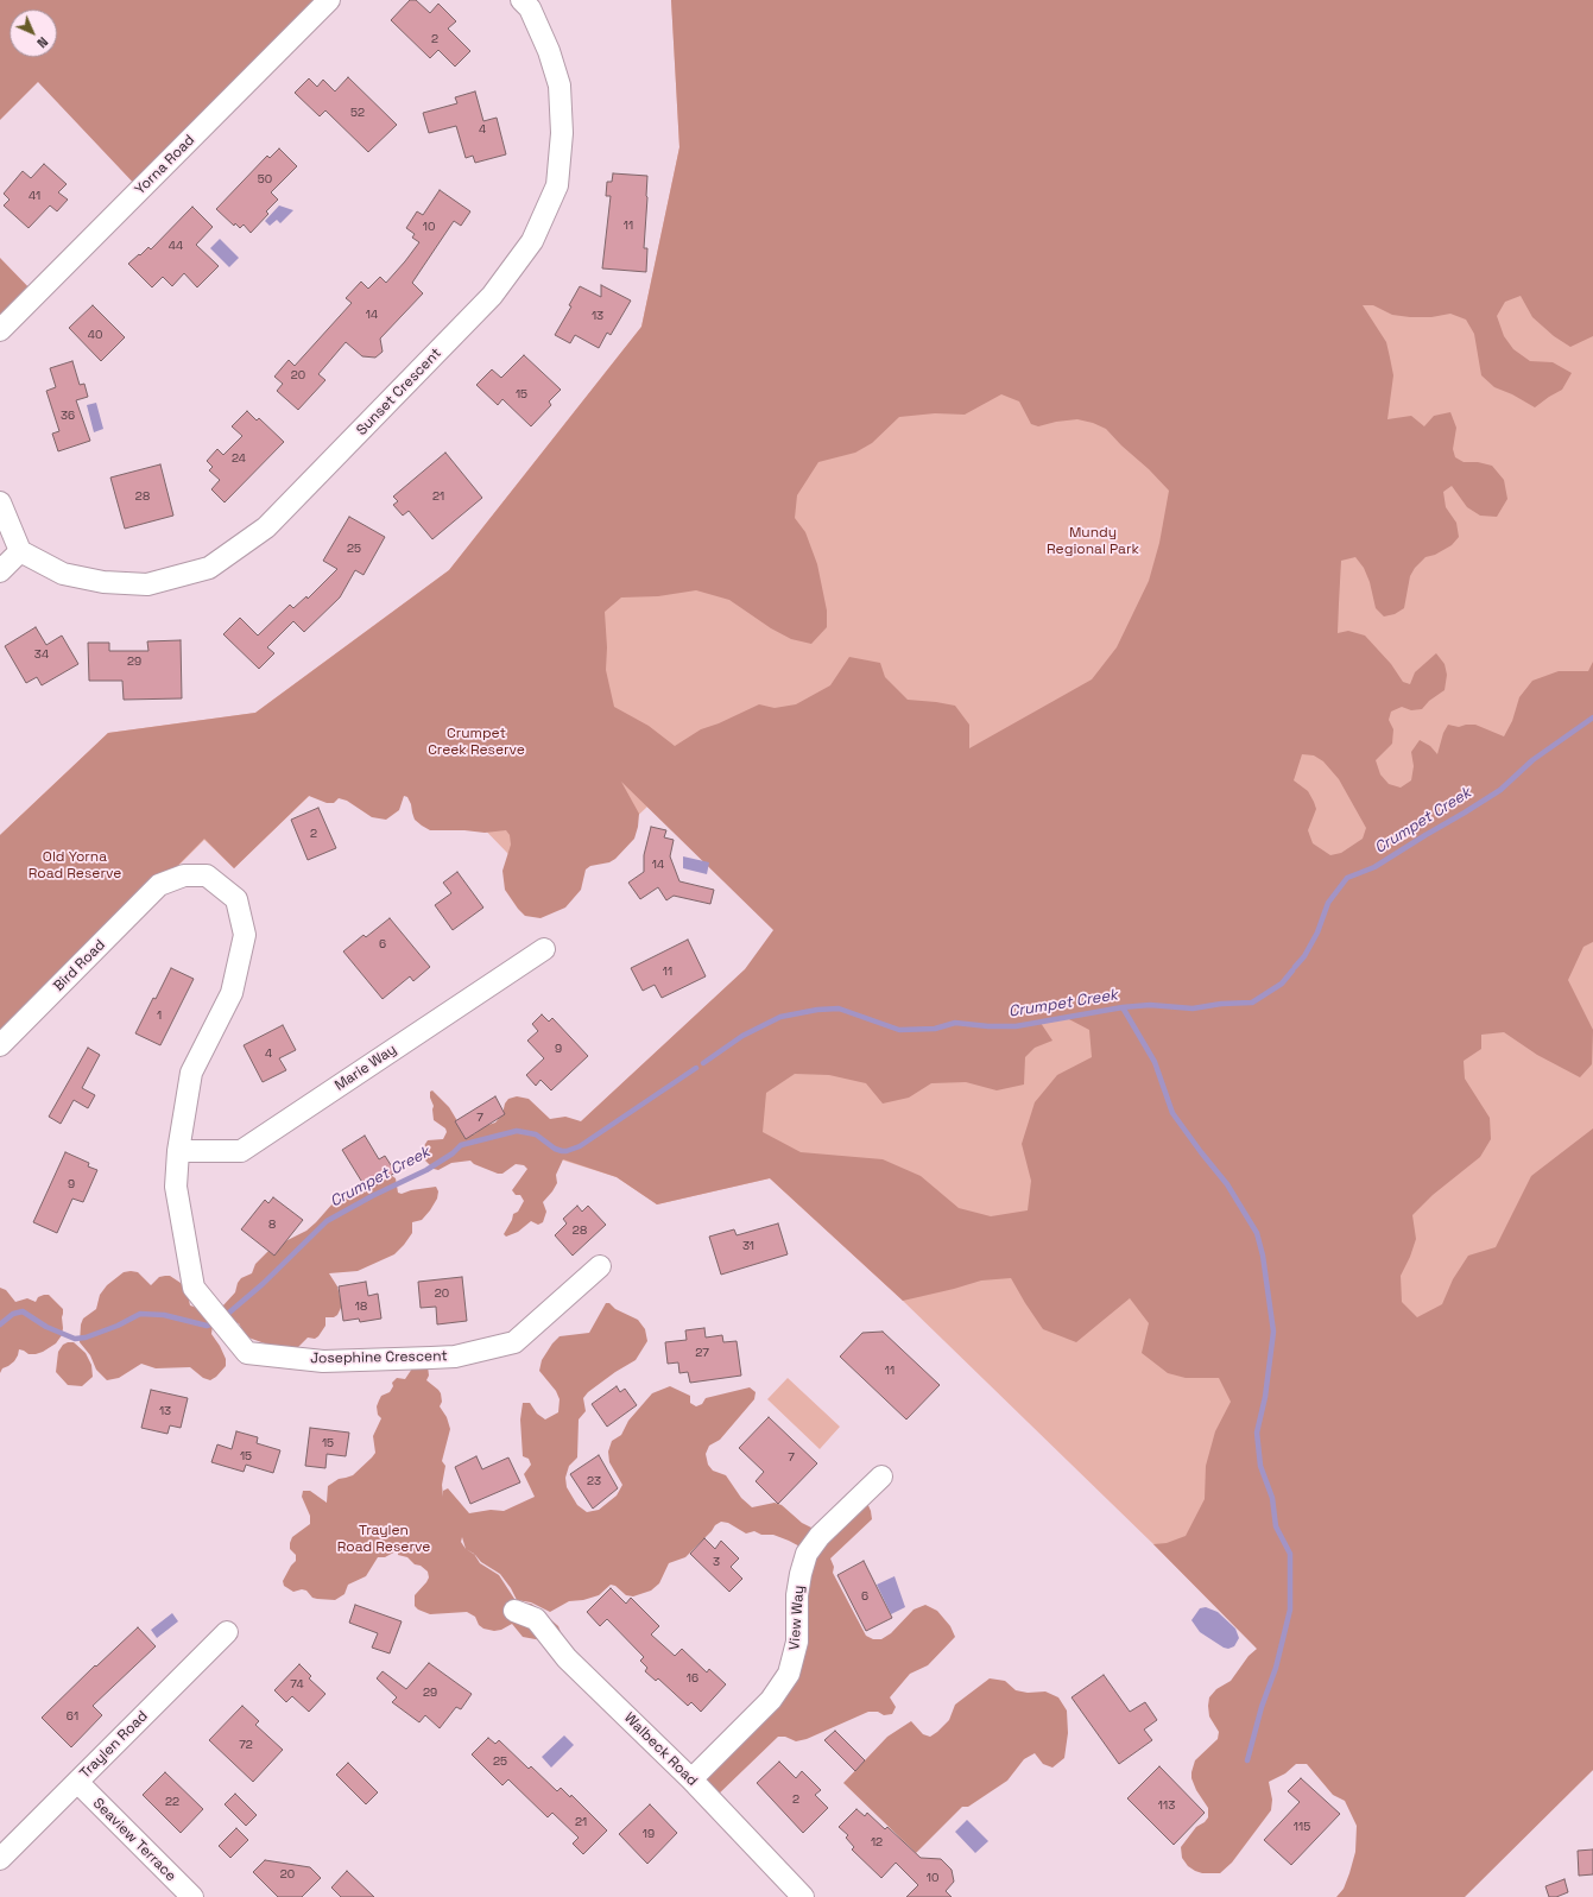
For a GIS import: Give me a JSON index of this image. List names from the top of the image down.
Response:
{
  "streets": {
    "street": [
      "Yorna Road",
      "Sunset Crescent",
      "Bird Road",
      "Marie Way",
      "Josephine Crescent",
      "View Way",
      "Traylen Road",
      "Walbeck Road",
      "Seaview Terrace"
    ]
  },
  "crossings": [
    ["Bird Road", "Josephine Crescent"],
    ["Marie Way", "Josephine Crescent"],
    ["View Way", "Walbeck Road"],
    ["Traylen Road", "Seaview Terrace"]
  ],
  "water": ["Crumpet Creek"],
  "parks": [
    "Mundy Regional Park",
    "Crumpet Creek Reserve",
    "Old Yorna Road Reserve",
    "Traylen Road Reserve"
  ],
  "house_numbers": [
    "2",
    "52",
    "4",
    "50",
    "41",
    "11",
    "10",
    "44",
    "14",
    "13",
    "40",
    "20",
    "15",
    "36",
    "24",
    "28",
    "21",
    "25",
    "34",
    "29",
    "2",
    "14",
    "6",
    "11",
    "1",
    "9",
    "4",
    "7",
    "9",
    "8",
    "28",
    "31",
    "20",
    "18",
    "27",
    "11",
    "13",
    "15",
    "15",
    "7",
    "23",
    "3",
    "6",
    "16",
    "74",
    "29",
    "61",
    "72",
    "25",
    "2",
    "22",
    "113",
    "21",
    "115",
    "19",
    "12",
    "20",
    "10"
  ],
  "north": "bottom right"
}
